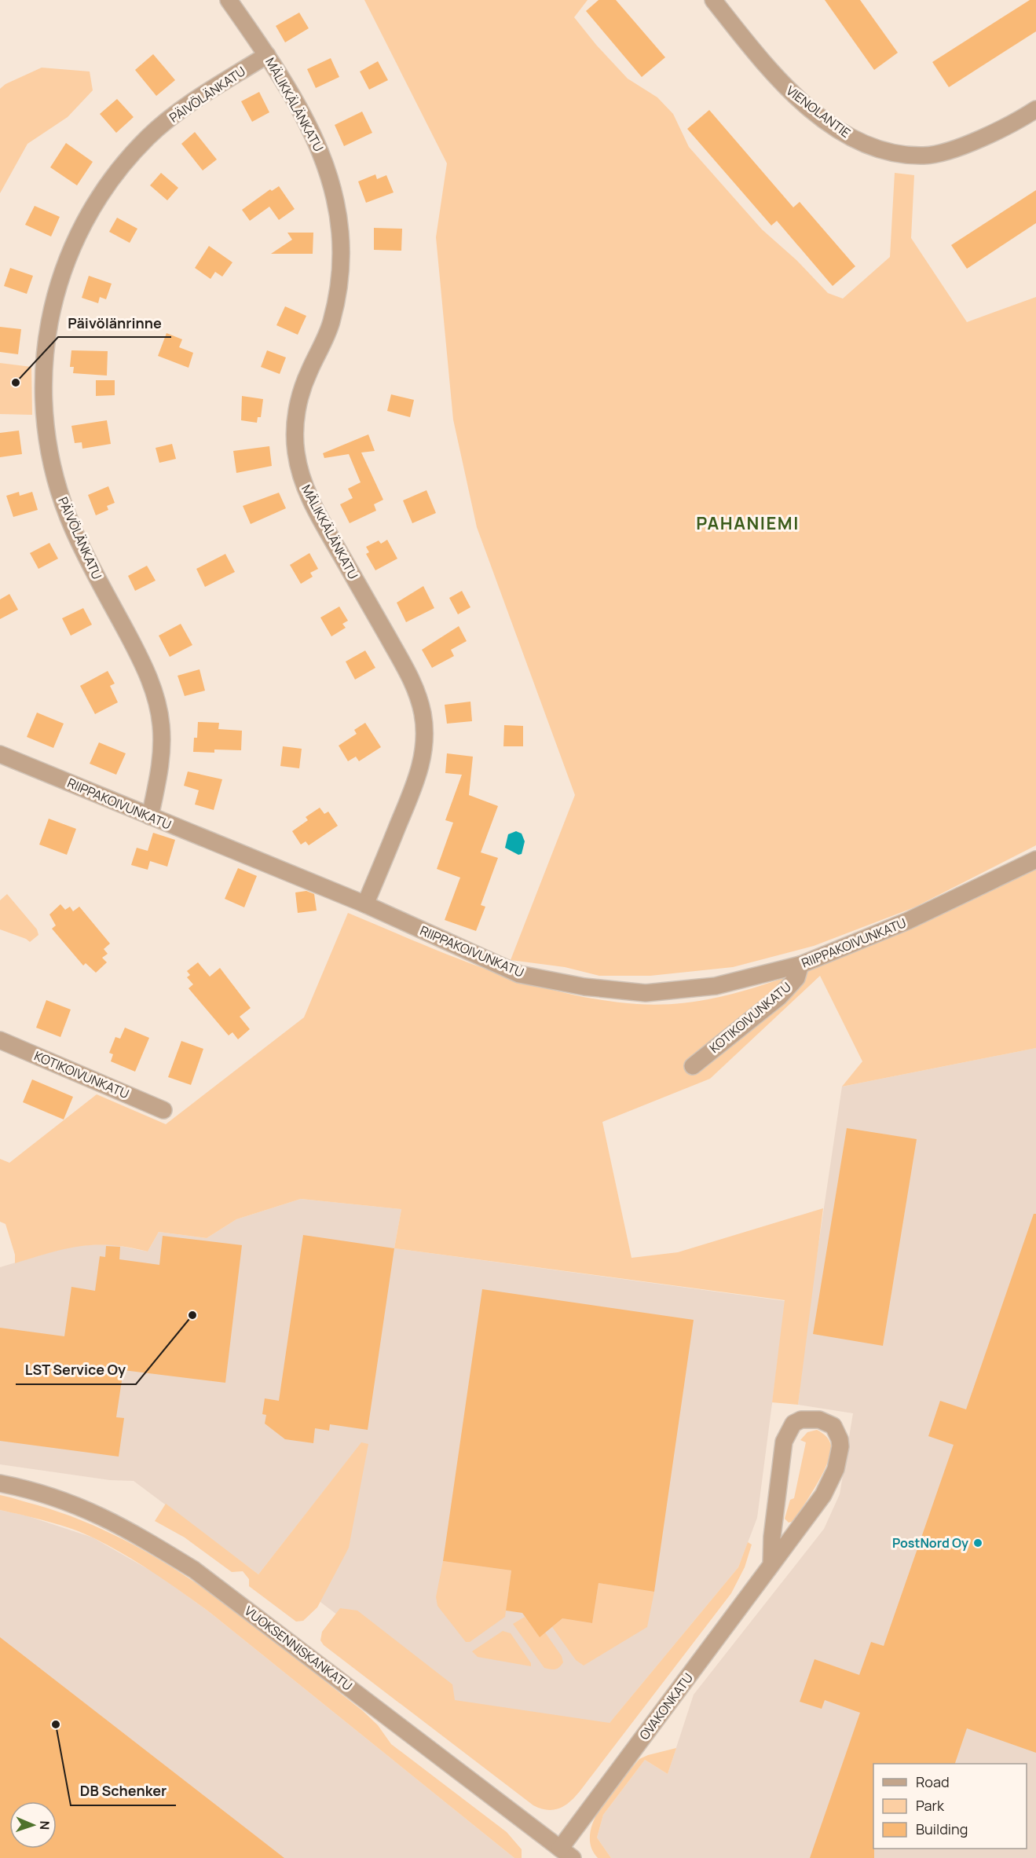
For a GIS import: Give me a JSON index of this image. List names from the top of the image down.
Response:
{
  "streets": {
    "street": [
      "PÄIVÖLÄNKATU",
      "MÄLIKKÄLÄNKATU",
      "VIENOLANTIE",
      "RIIPPAKOIVUNKATU",
      "KOTIKOIVUNKATU",
      "VUOKSENNISKANKATU",
      "OVAKONKATU"
    ]
  },
  "crossings": [
    ["PÄIVÖLÄNKATU", "MÄLIKKÄLÄNKATU"],
    ["PÄIVÖLÄNKATU", "RIIPPAKOIVUNKATU"],
    ["MÄLIKKÄLÄNKATU", "RIIPPAKOIVUNKATU"],
    ["RIIPPAKOIVUNKATU", "KOTIKOIVUNKATU"],
    ["VUOKSENNISKANKATU", "OVAKONKATU"]
  ],
  "districts": ["PAHANIEMI"],
  "places": [
    "Päivölänrinne",
    "LST Service Oy",
    "PostNord Oy",
    "DB Schenker"
  ],
  "legend": ["Road", "Park", "Building"],
  "north": "right"
}
